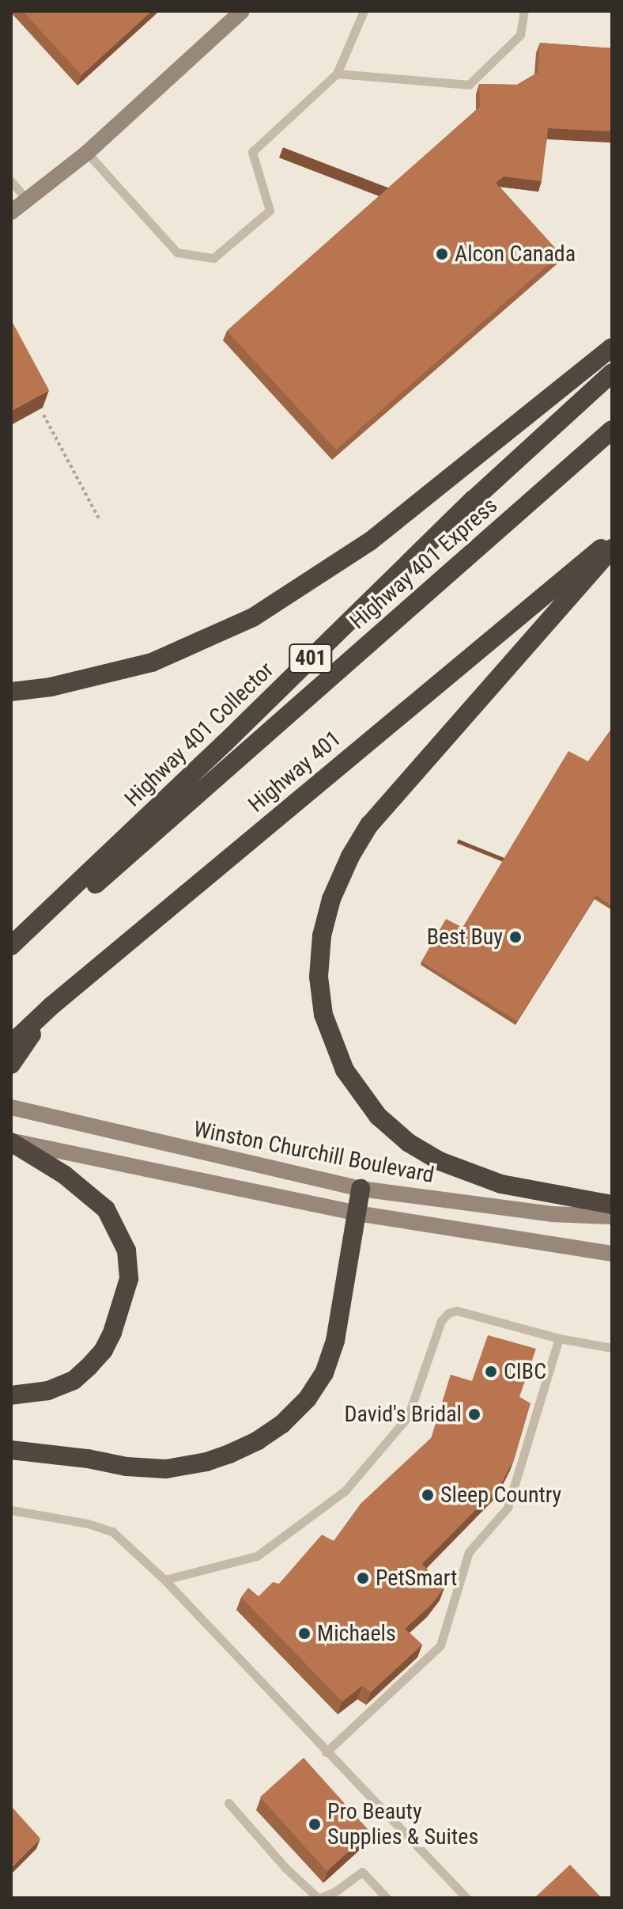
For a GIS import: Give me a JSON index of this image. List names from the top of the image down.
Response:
{
  "streets": {
    "highway": [
      "Highway 401 Express",
      "401",
      "Highway 401 Collector",
      "Highway 401"
    ],
    "main road": ["Winston Churchill Boulevard"]
  },
  "places": [
    "Alcon Canada",
    "Best Buy",
    "CIBC",
    "David's Bridal",
    "Sleep Country",
    "PetSmart",
    "Michaels",
    "Pro Beauty Supplies & Suites"
  ]
}
